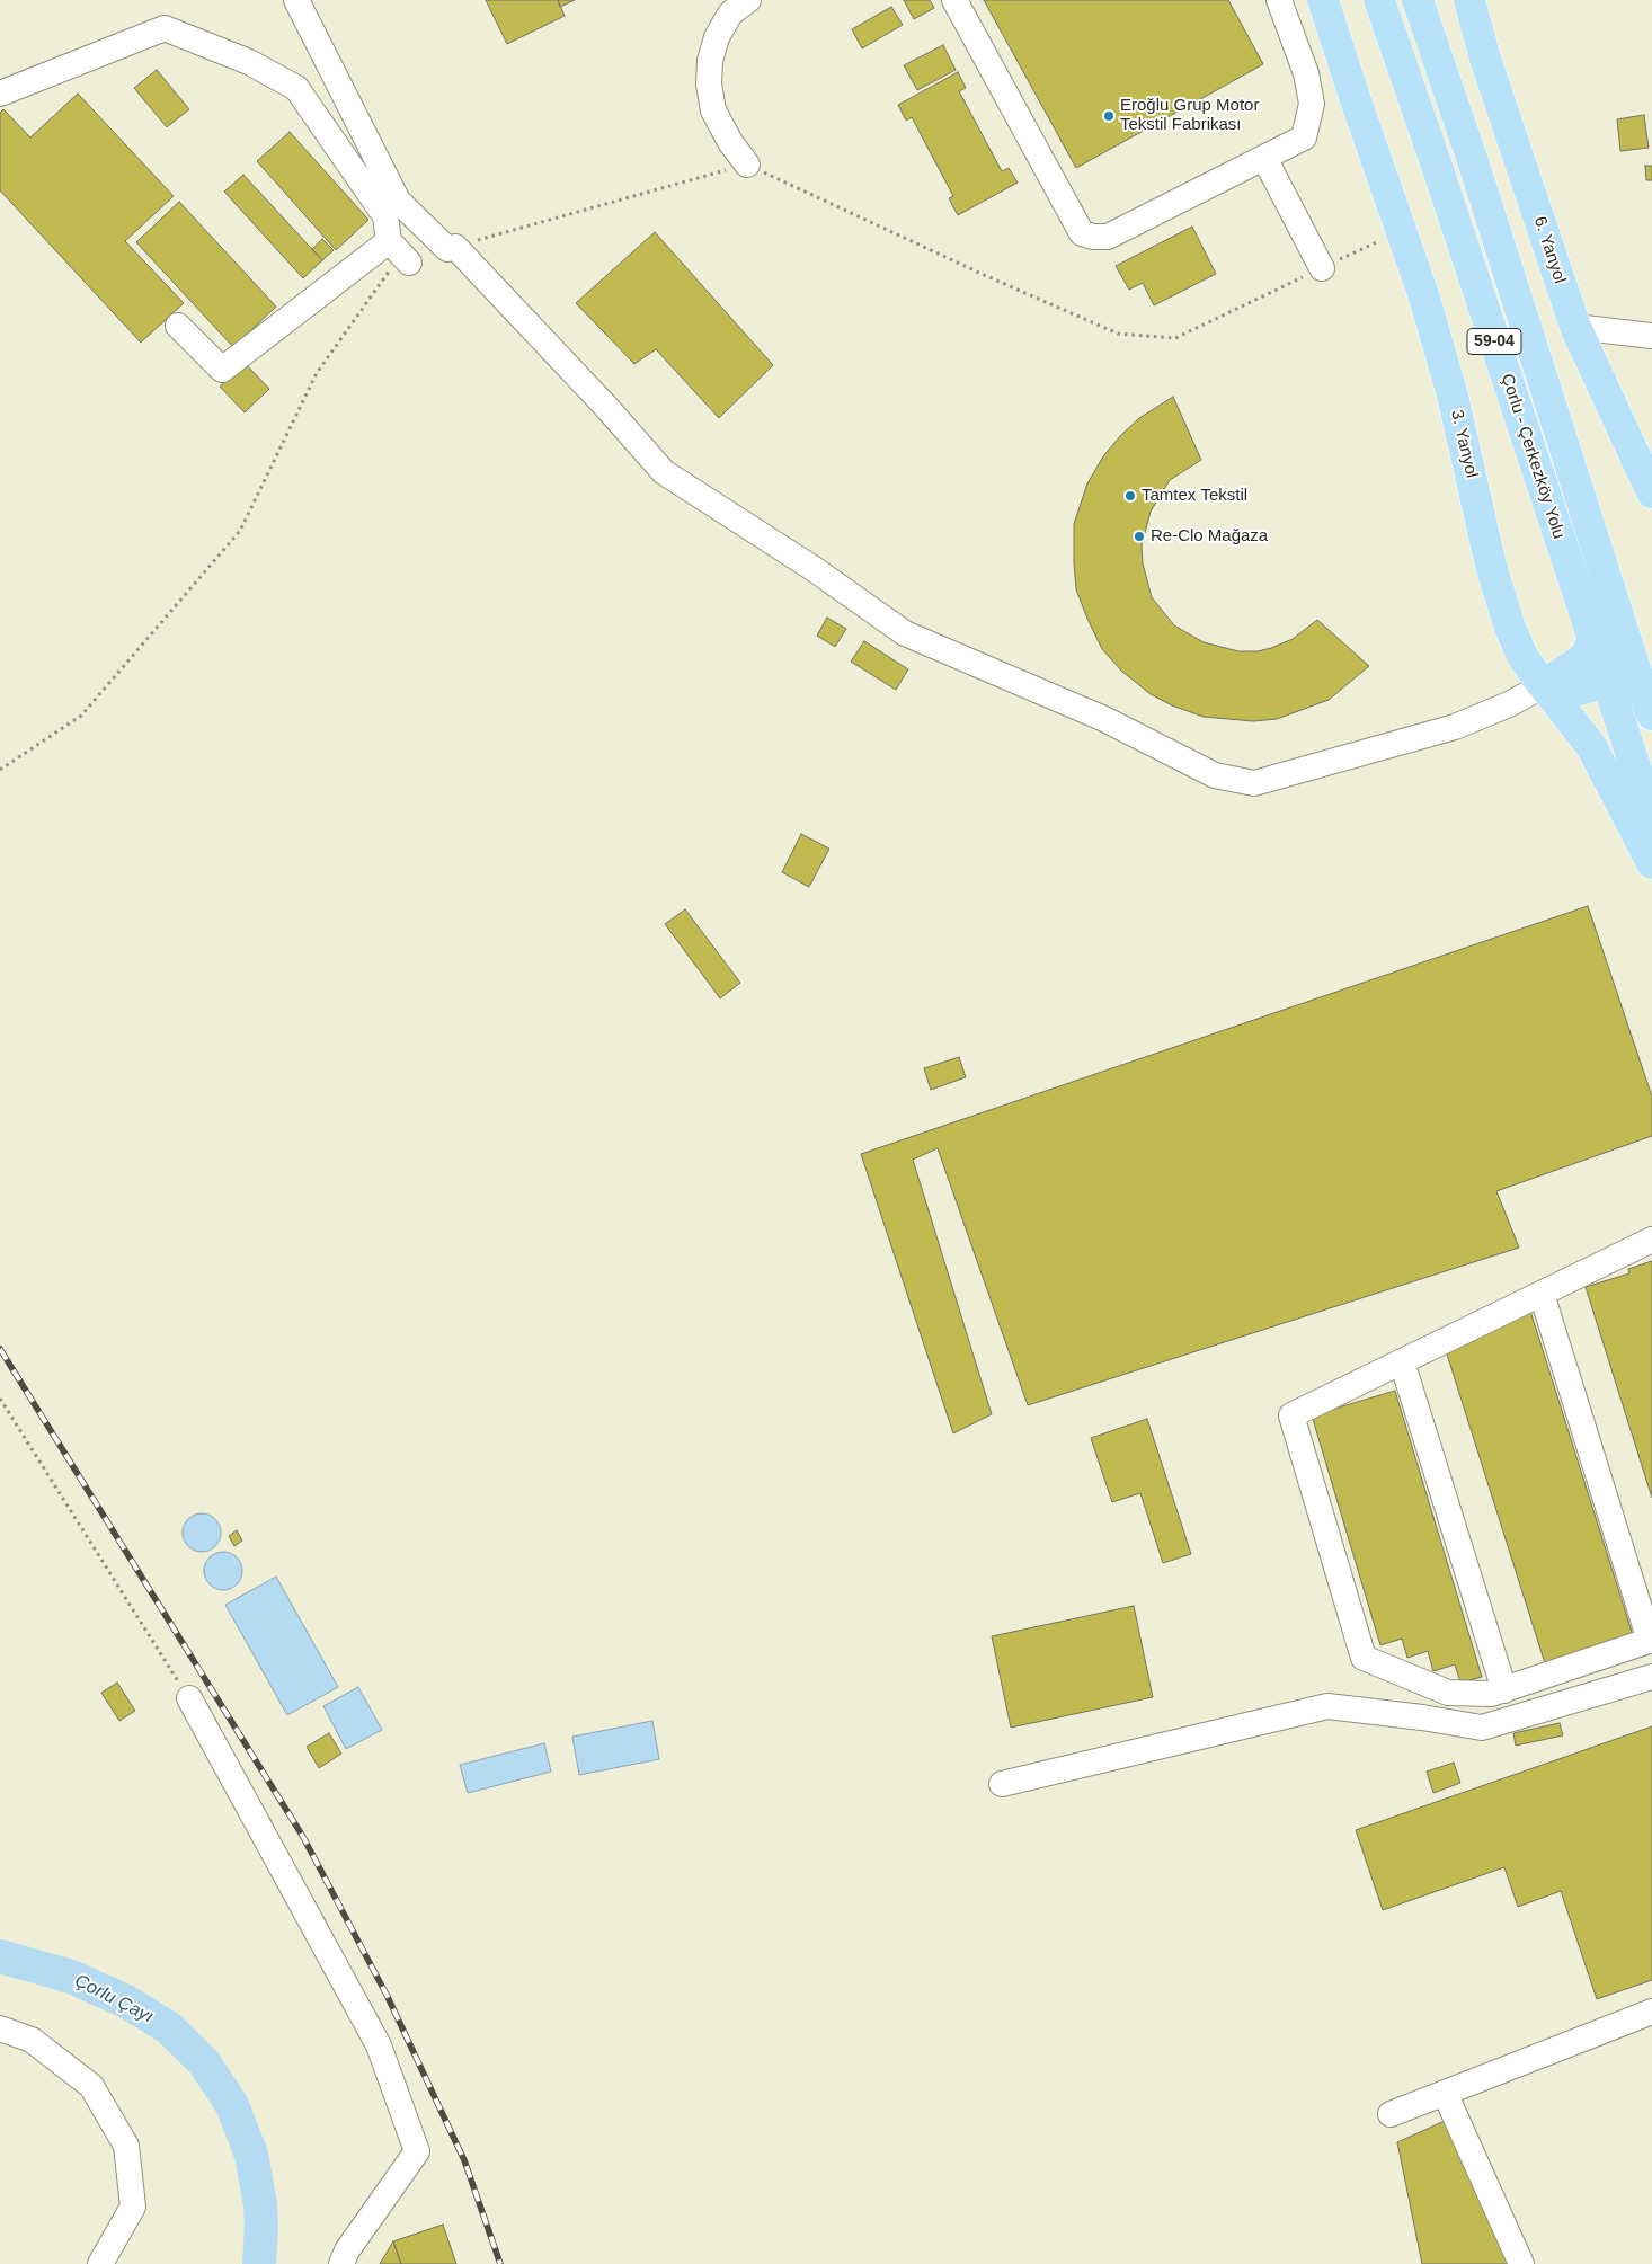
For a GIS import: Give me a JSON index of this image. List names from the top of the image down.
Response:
{
  "streets": {
    "main road": [
      "6. Yanyol",
      "59-04",
      "3. Yanyol",
      "Çorlu - Çerkezköy Yolu"
    ]
  },
  "water": ["Çorlu Çayı"],
  "places": ["Eroğlu Grup Motor Tekstil Fabrikası", "Tamtex Tekstil", "Re-Clo Mağaza"]
}
